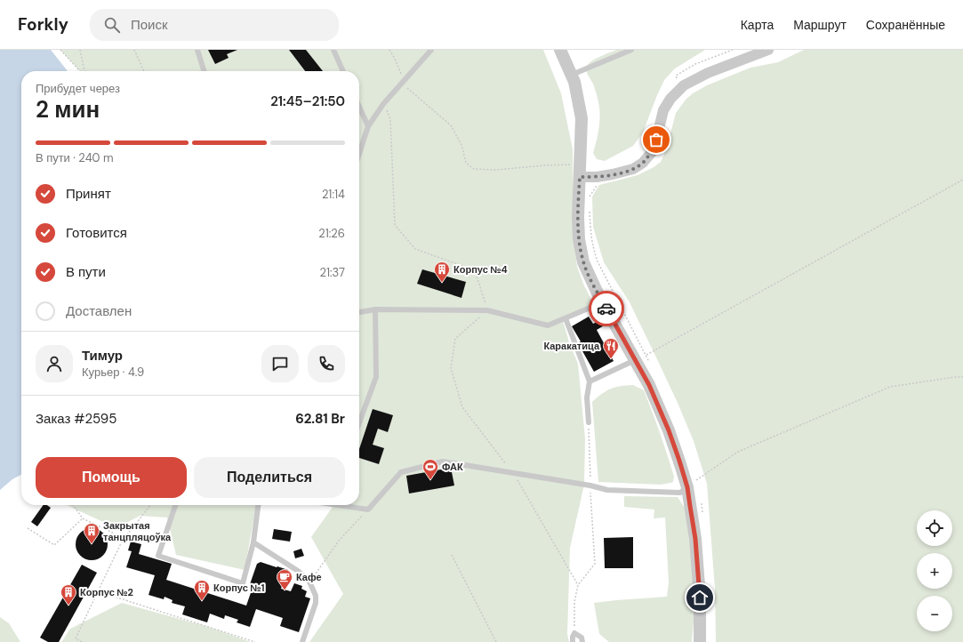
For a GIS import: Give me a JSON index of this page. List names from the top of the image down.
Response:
{
  "places": {
    "building": [
      "Корпус №4",
      "Закрытая танцпляцоўка",
      "Корпус №1",
      "Корпус №2"
    ],
    "restaurant": ["Каракатица"],
    "sports": ["ФАК"],
    "cafe": ["Кафе"]
  },
  "page": {
    "header": "Forkly",
    "search": "Поиск",
    "nav": ["Карта", "Маршрут", "Сохранённые"],
    "heading": ["2 мин", "Прибудет через", "21:45–21:50"],
    "panel": [
      "Тимур",
      "Курьер · 4.9",
      "Заказ #2595",
      "62.81 Br"
    ],
    "bar": "В пути · 240 m",
    "list": [
      ["Принят", "21:14"],
      ["Готовится", "21:26"],
      ["В пути", "21:37"],
      "Доставлен"
    ],
    "buttons": ["Помощь", "Поделиться"],
    "map_buttons": ["+", "−"]
  }
}
